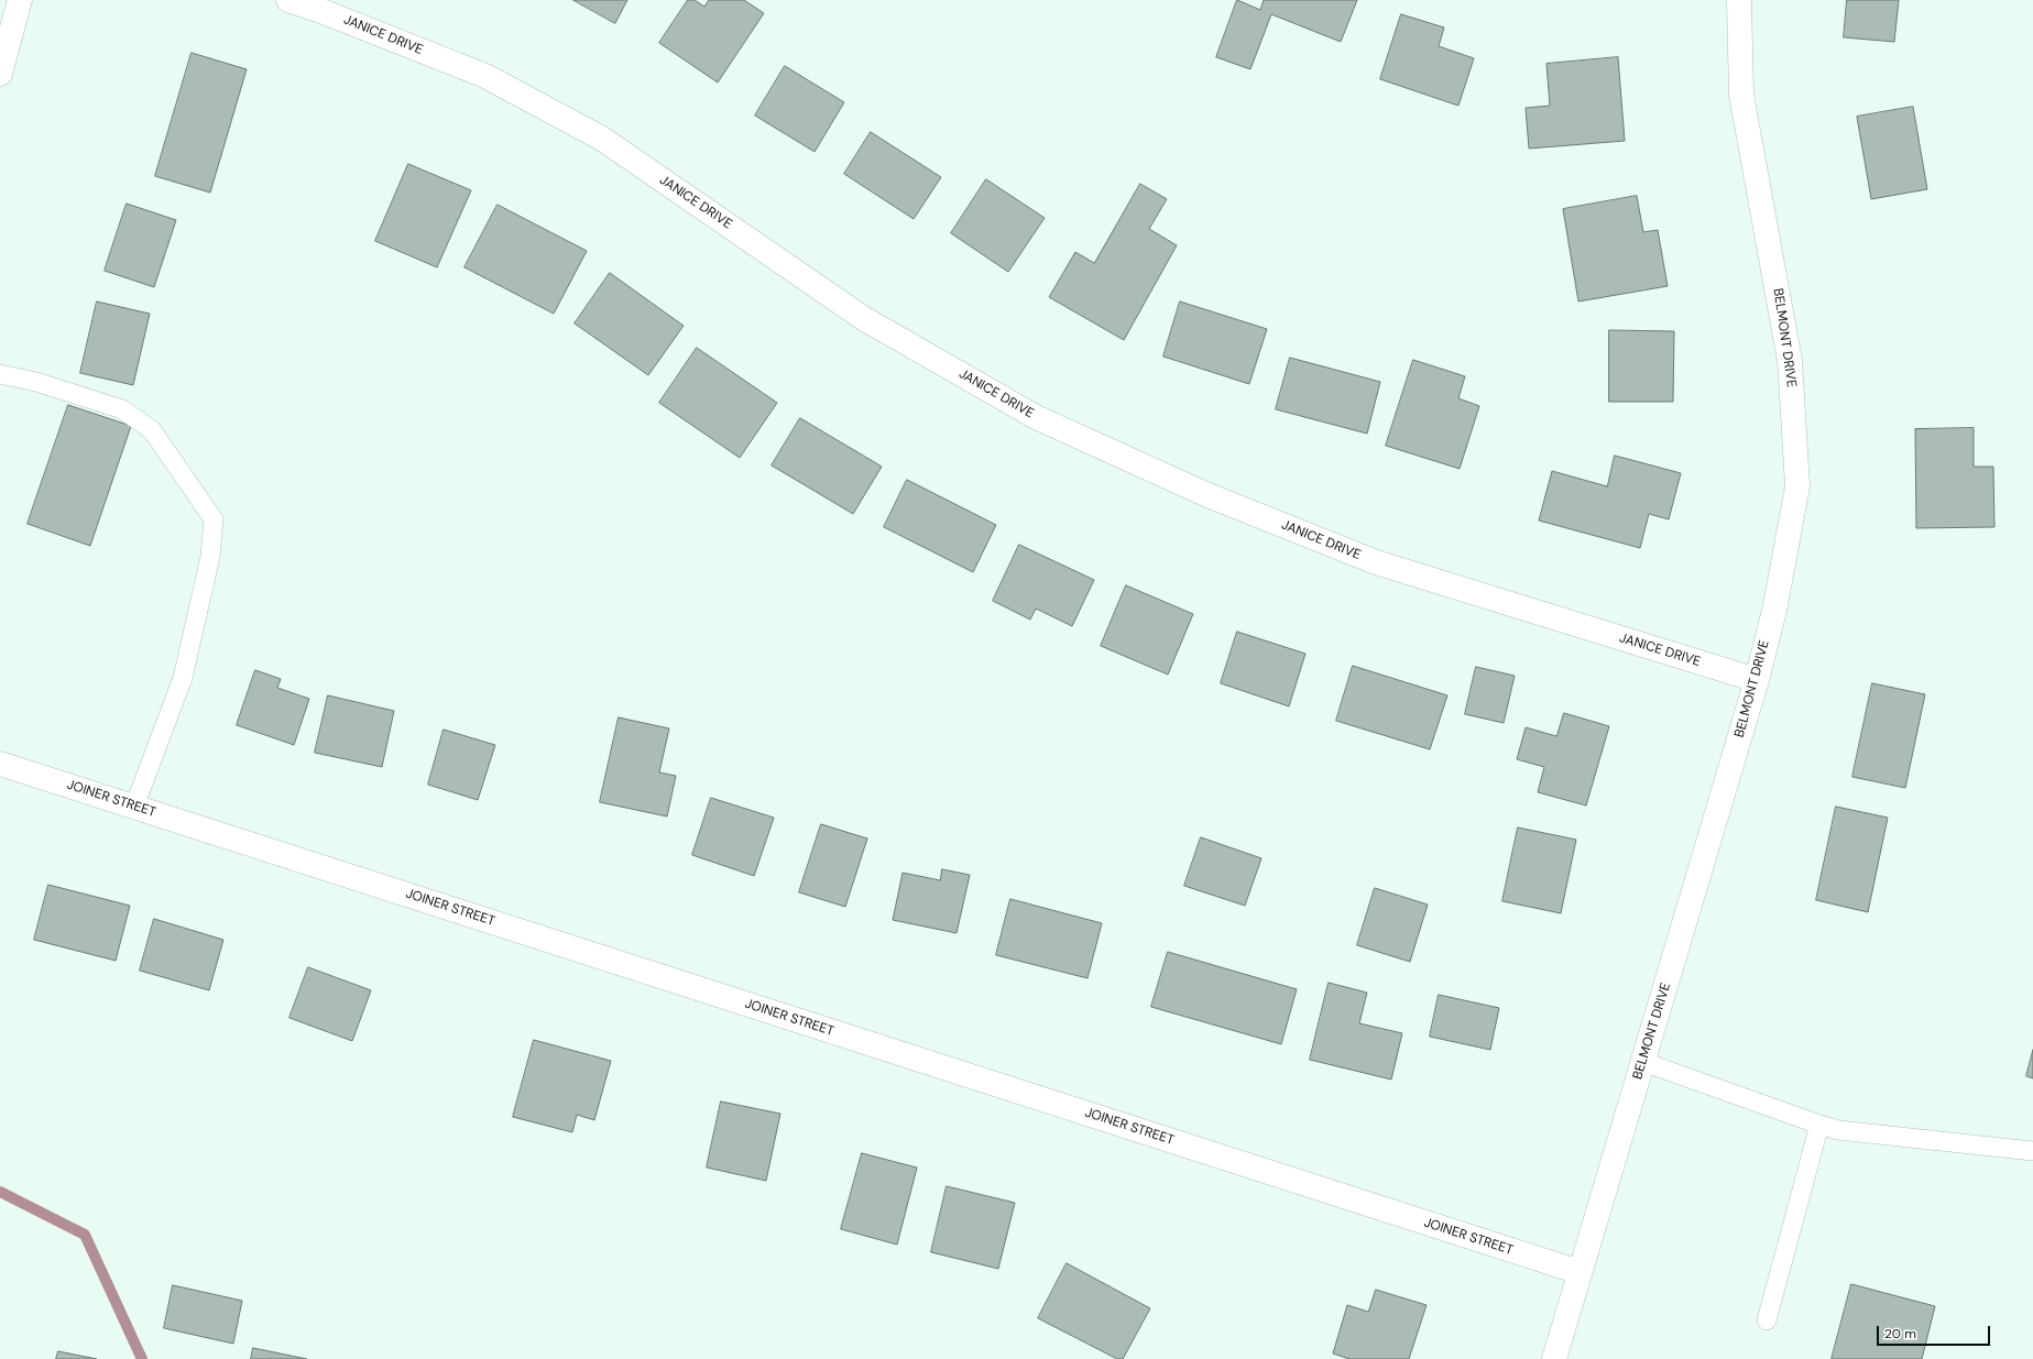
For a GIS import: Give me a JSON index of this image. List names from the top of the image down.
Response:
{
  "streets": {
    "street": ["JANICE DRIVE", "BELMONT DRIVE", "JOINER STREET"]
  },
  "crossings": [
    ["JANICE DRIVE", "BELMONT DRIVE"],
    ["BELMONT DRIVE", "JOINER STREET"]
  ],
  "scale_bar": "20 m"
}
